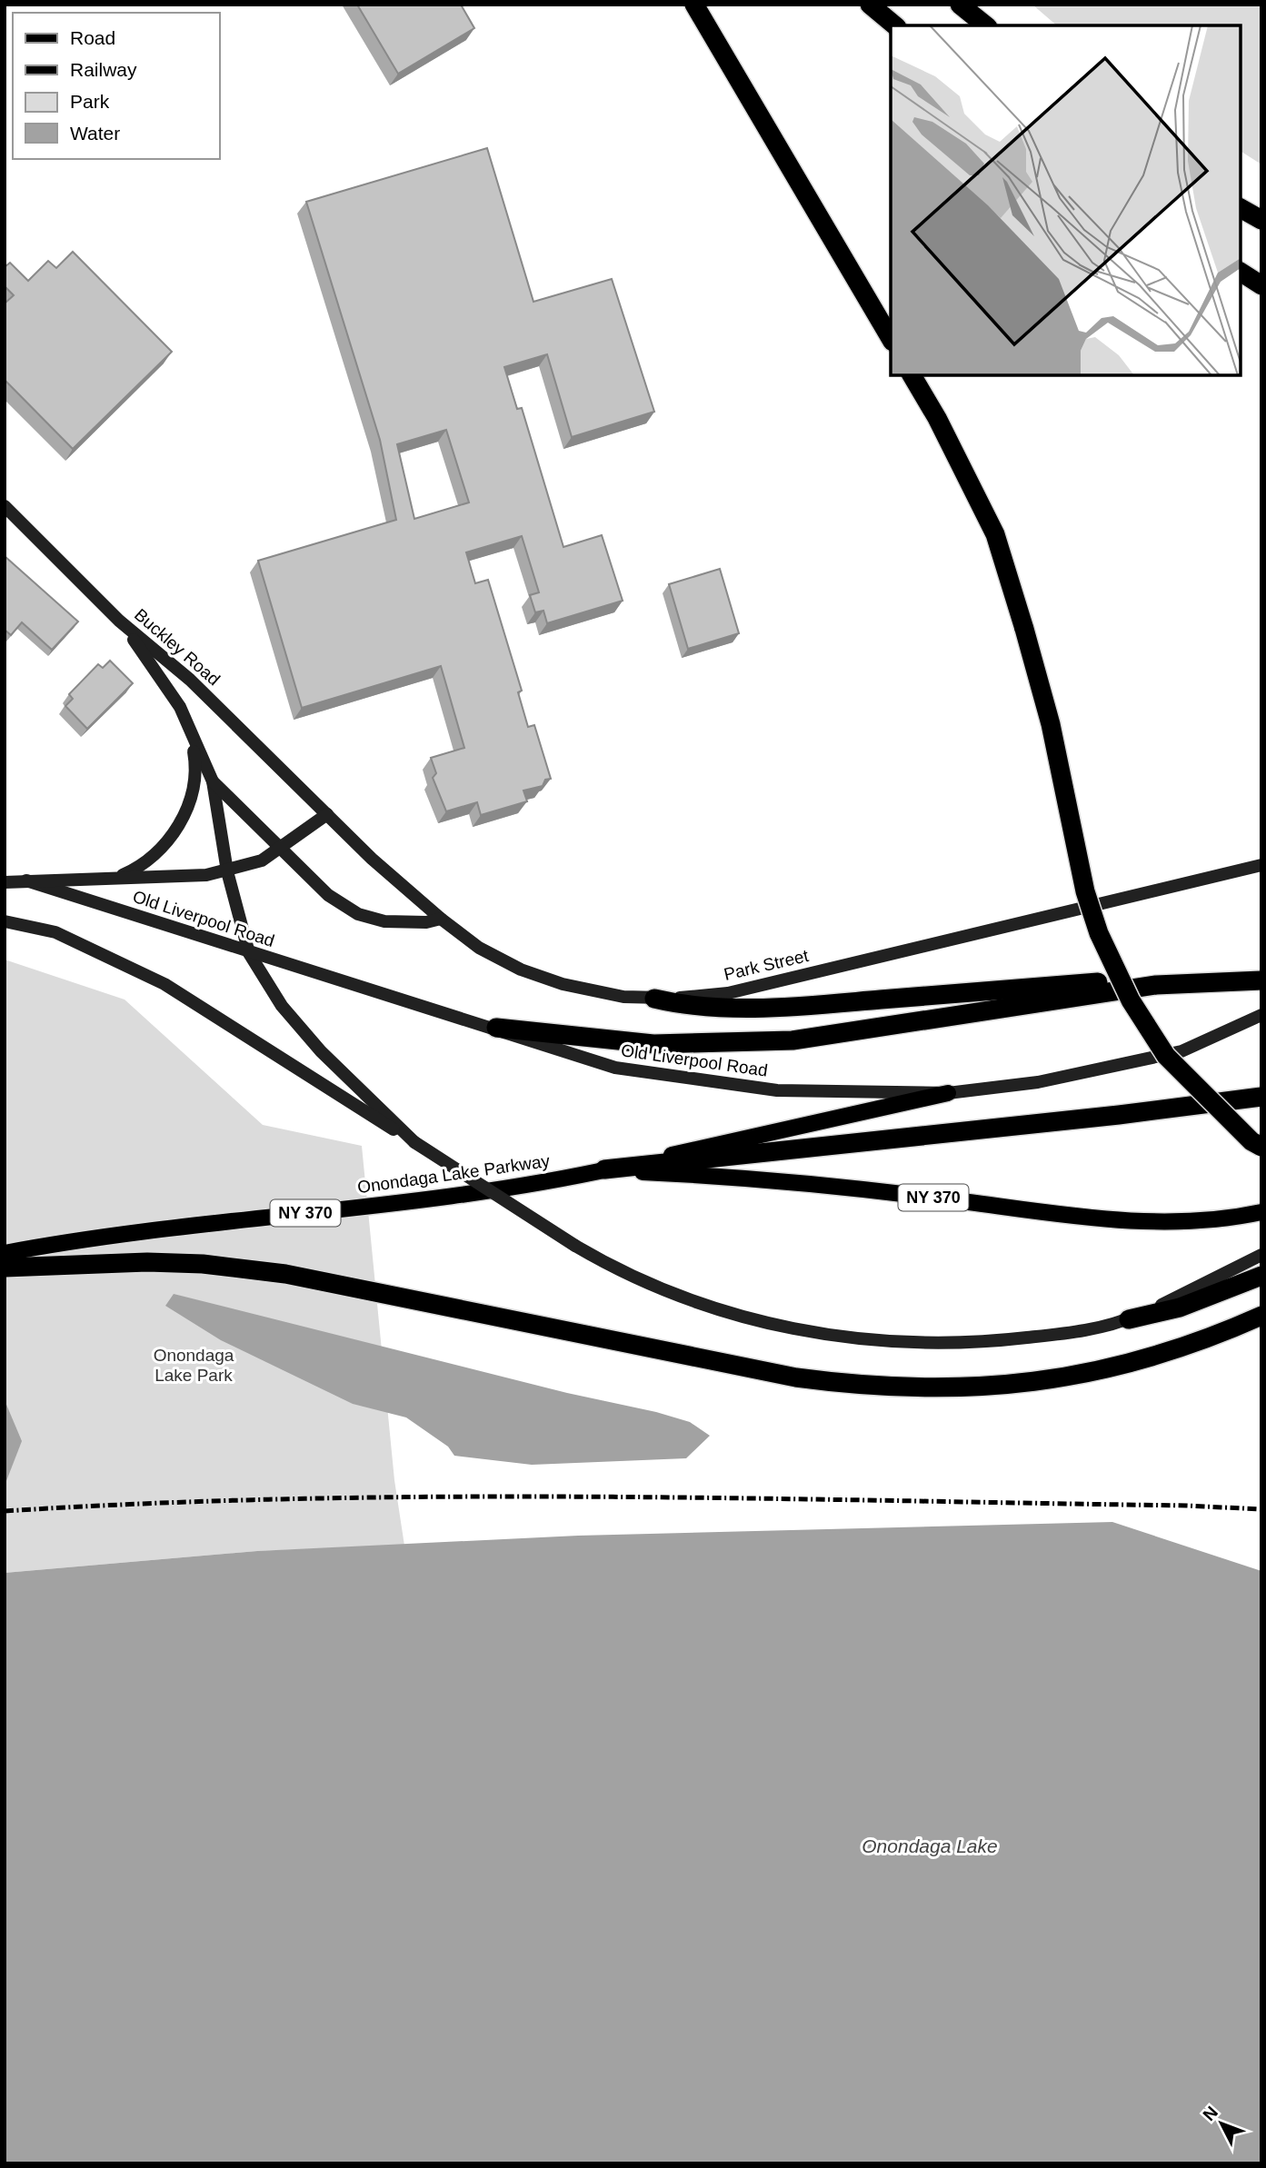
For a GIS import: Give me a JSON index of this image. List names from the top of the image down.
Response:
{
  "streets": {
    "main road": [
      "Buckley Road",
      "Old Liverpool Road",
      "Park Street",
      "Onondaga Lake Parkway",
      "NY 370"
    ]
  },
  "crossings": [
    ["Buckley Road", "Old Liverpool Road"],
    ["Buckley Road", "Park Street"],
    ["Old Liverpool Road", "Park Street"],
    ["Old Liverpool Road", "NY 370"],
    ["Onondaga Lake Parkway", "NY 370"]
  ],
  "water": ["Onondaga Lake"],
  "parks": ["Onondaga Lake Park"],
  "legend": [
    "Road",
    "Railway",
    "Park",
    "Water"
  ],
  "north": "top left"
}
